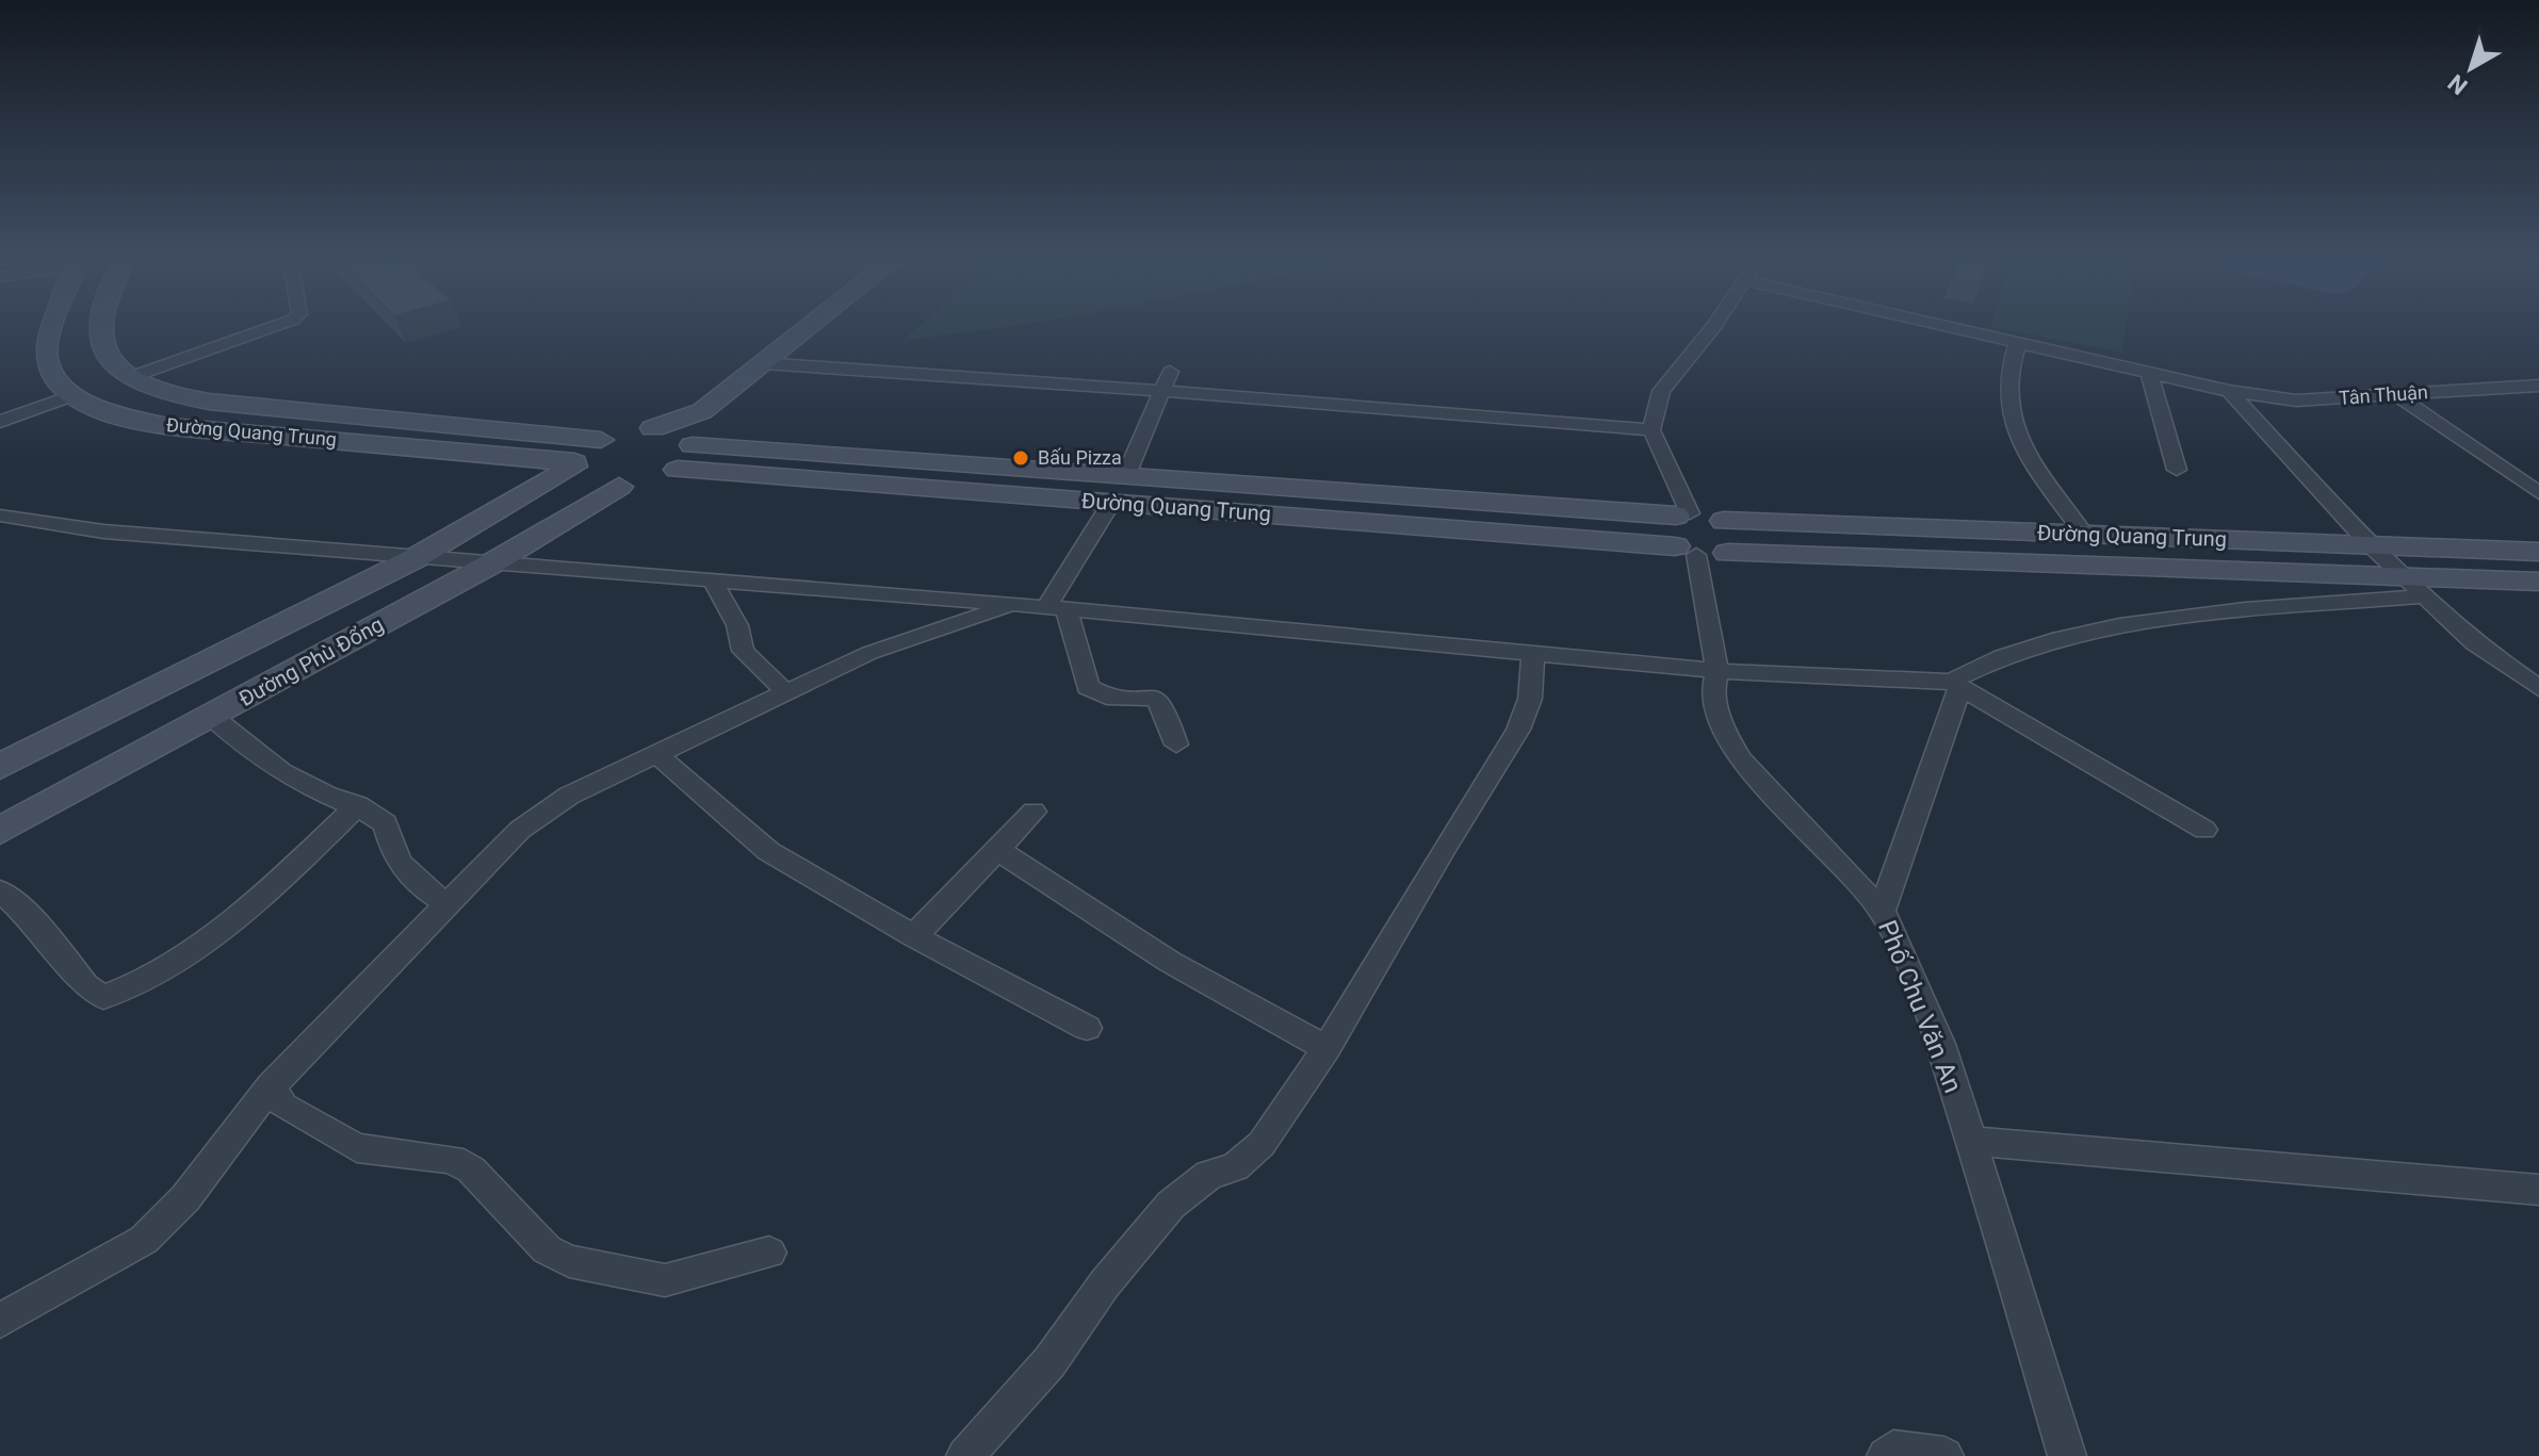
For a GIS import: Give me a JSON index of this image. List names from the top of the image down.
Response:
{
  "streets": {
    "main road": ["Đường Quang Trung", "Đường Phù Đổng"],
    "street": ["Tân Thuận", "Phố Chu Văn An"]
  },
  "crossings": [
    ["Đường Quang Trung", "Đường Phù Đổng"],
    ["Đường Quang Trung", "Phố Chu Văn An"]
  ],
  "places": ["Bấu Pizza"],
  "north": "bottom left"
}
